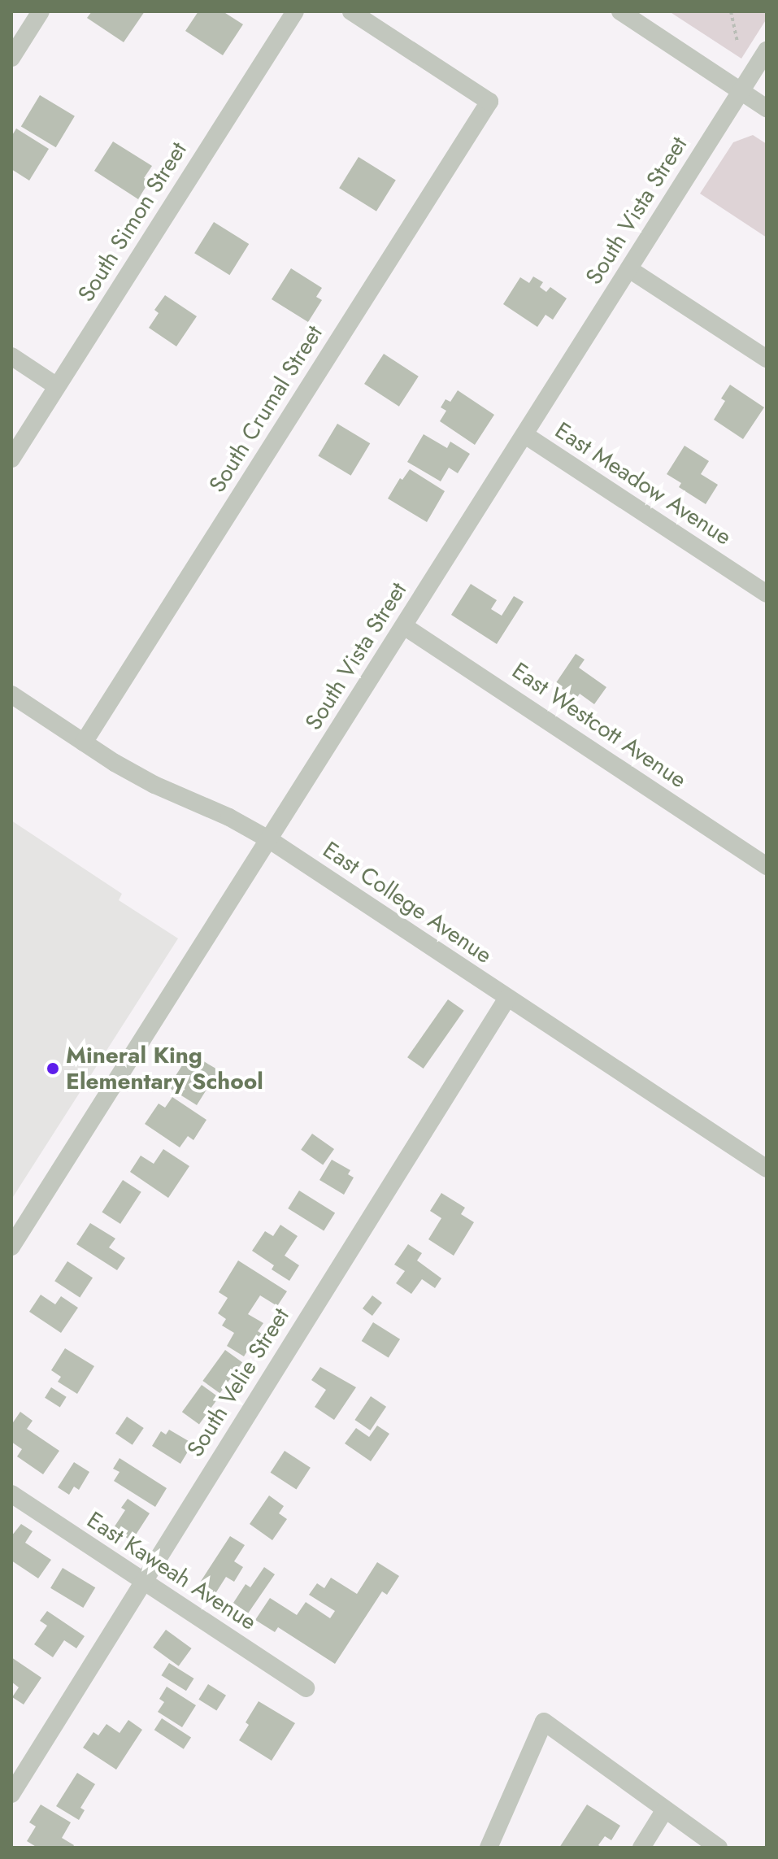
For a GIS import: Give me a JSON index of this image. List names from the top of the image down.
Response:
{
  "streets": {
    "street": [
      "South Vista Street",
      "South Simon Street",
      "South Crumal Street",
      "East Meadow Avenue",
      "East Westcott Avenue",
      "East College Avenue",
      "South Velie Street",
      "East Kaweah Avenue"
    ]
  },
  "crossings": [
    ["South Vista Street", "East Meadow Avenue"],
    ["South Vista Street", "East Westcott Avenue"],
    ["South Vista Street", "East College Avenue"],
    ["South Crumal Street", "East College Avenue"],
    ["East College Avenue", "South Velie Street"],
    ["South Velie Street", "East Kaweah Avenue"]
  ],
  "places": ["Mineral King Elementary School"]
}
